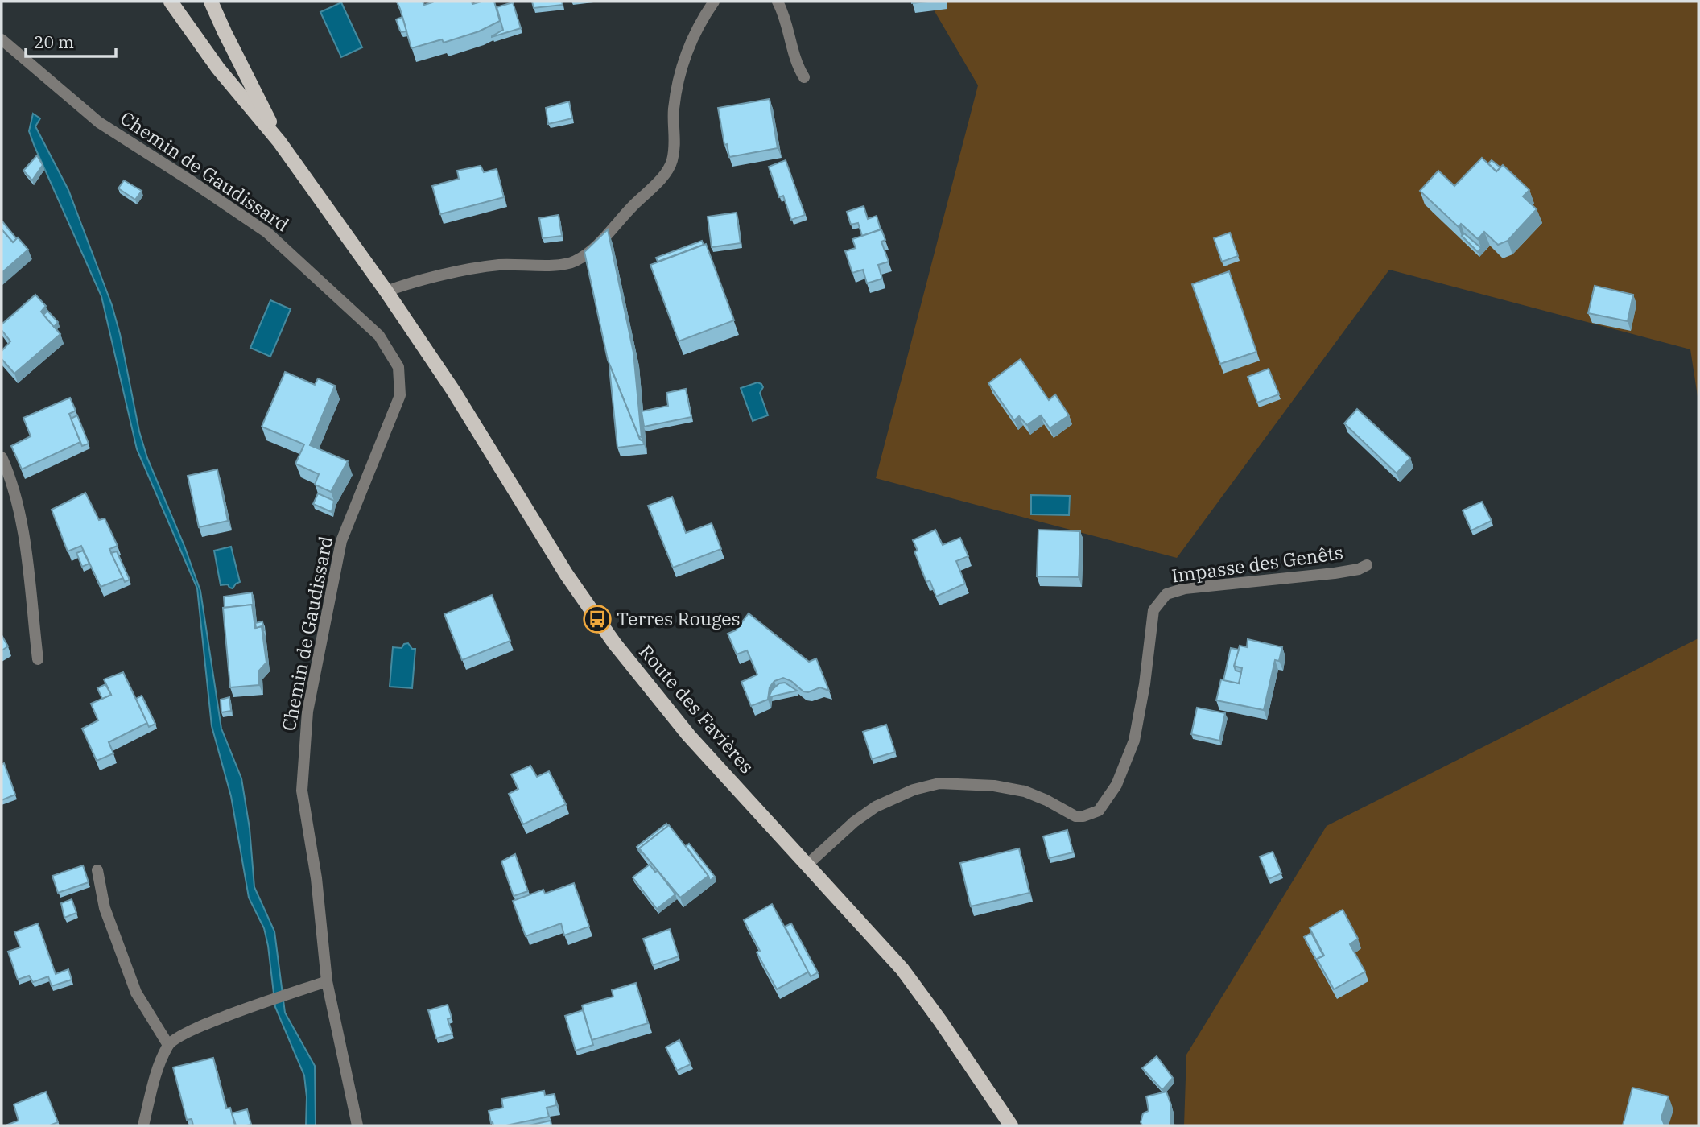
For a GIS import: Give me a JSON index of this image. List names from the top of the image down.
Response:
{
  "streets": {
    "main road": ["Route des Favières"],
    "street": ["Chemin de Gaudissard", "Impasse des Genêts"]
  },
  "crossings": [
    ["Impasse des Genêts", "Route des Favières"]
  ],
  "places": {
    "bus stop": ["Terres Rouges"]
  },
  "scale_bar": "20 m"
}
